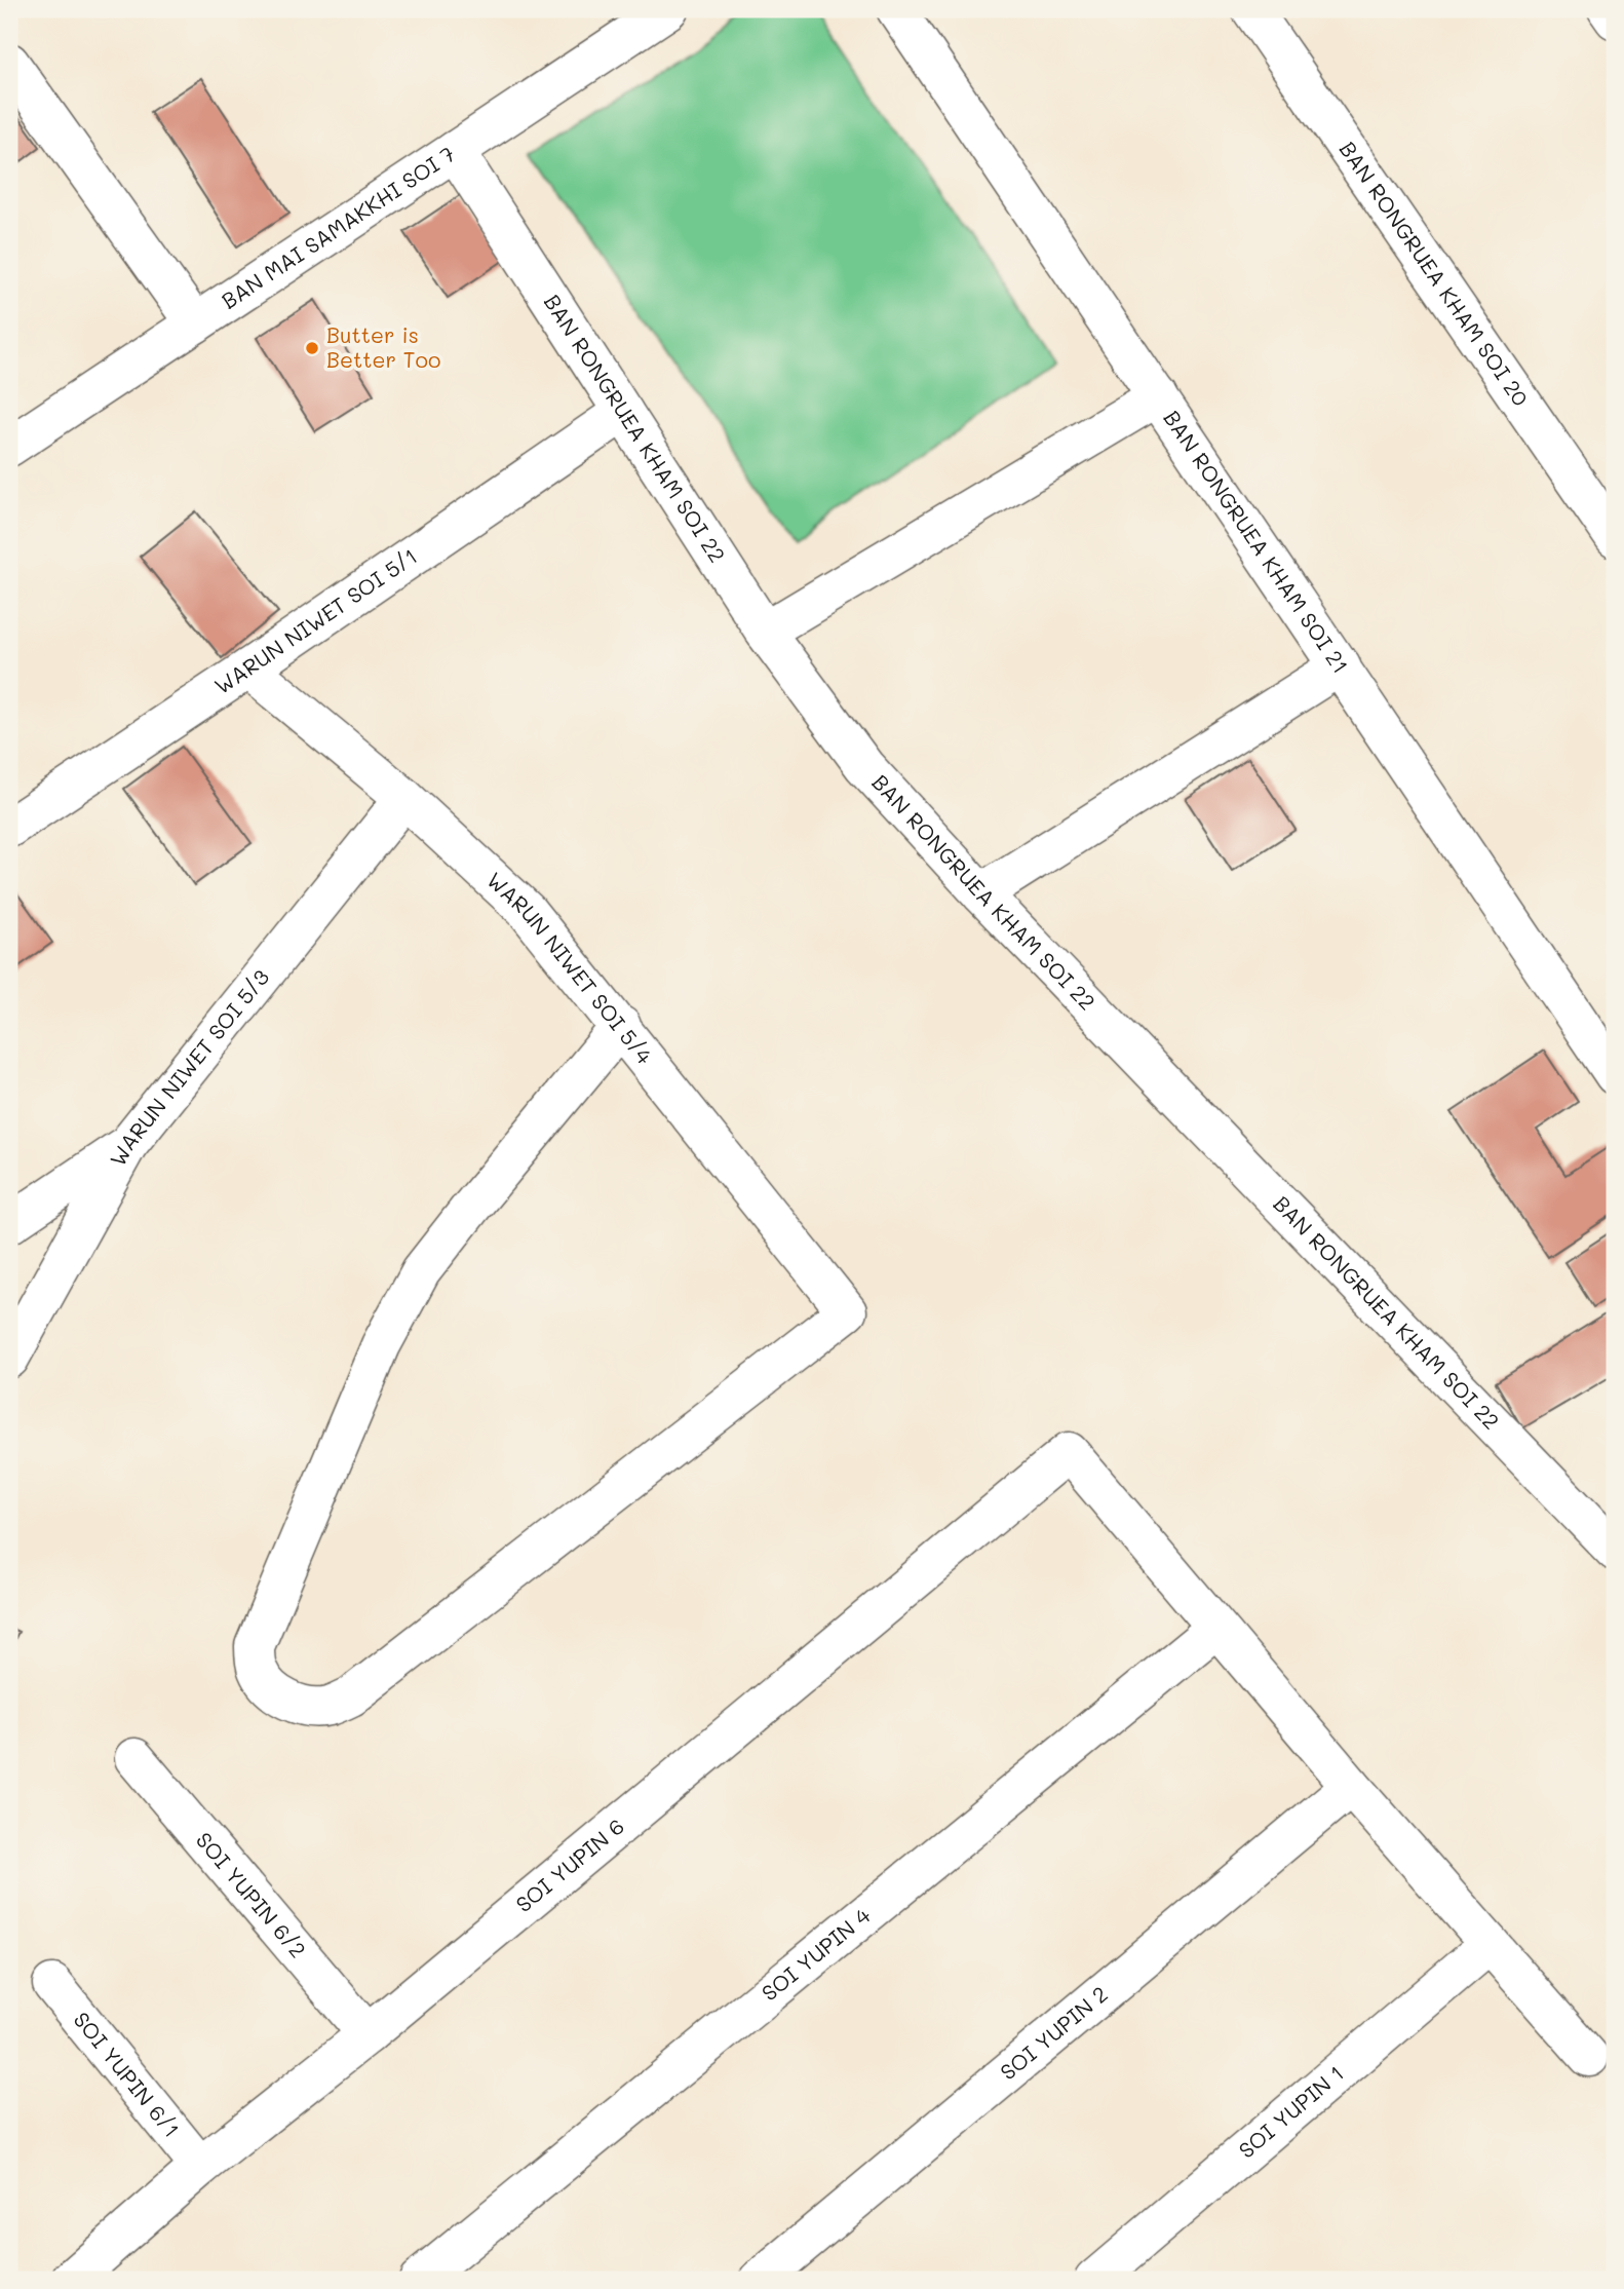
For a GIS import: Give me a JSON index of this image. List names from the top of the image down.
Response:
{
  "streets": {
    "street": [
      "BAN MAI SAMAKKHI SOI 7",
      "BAN RONGRUEA KHAM SOI 20",
      "BAN RONGRUEA KHAM SOI 22",
      "BAN RONGRUEA KHAM SOI 21",
      "WARUN NIWET SOI 5/1",
      "WARUN NIWET SOI 5/4",
      "WARUN NIWET SOI 5/3",
      "SOI YUPIN 6",
      "SOI YUPIN 6/2",
      "SOI YUPIN 4",
      "SOI YUPIN 2",
      "SOI YUPIN 6/1",
      "SOI YUPIN 1"
    ]
  },
  "crossings": [
    ["BAN MAI SAMAKKHI SOI 7", "BAN RONGRUEA KHAM SOI 22"],
    ["BAN RONGRUEA KHAM SOI 22", "WARUN NIWET SOI 5/1"],
    ["WARUN NIWET SOI 5/1", "WARUN NIWET SOI 5/4"],
    ["WARUN NIWET SOI 5/4", "WARUN NIWET SOI 5/3"],
    ["SOI YUPIN 6", "SOI YUPIN 6/2"],
    ["SOI YUPIN 6", "SOI YUPIN 4"],
    ["SOI YUPIN 6", "SOI YUPIN 6/1"]
  ],
  "places": ["Butter is Better Too"]
}
